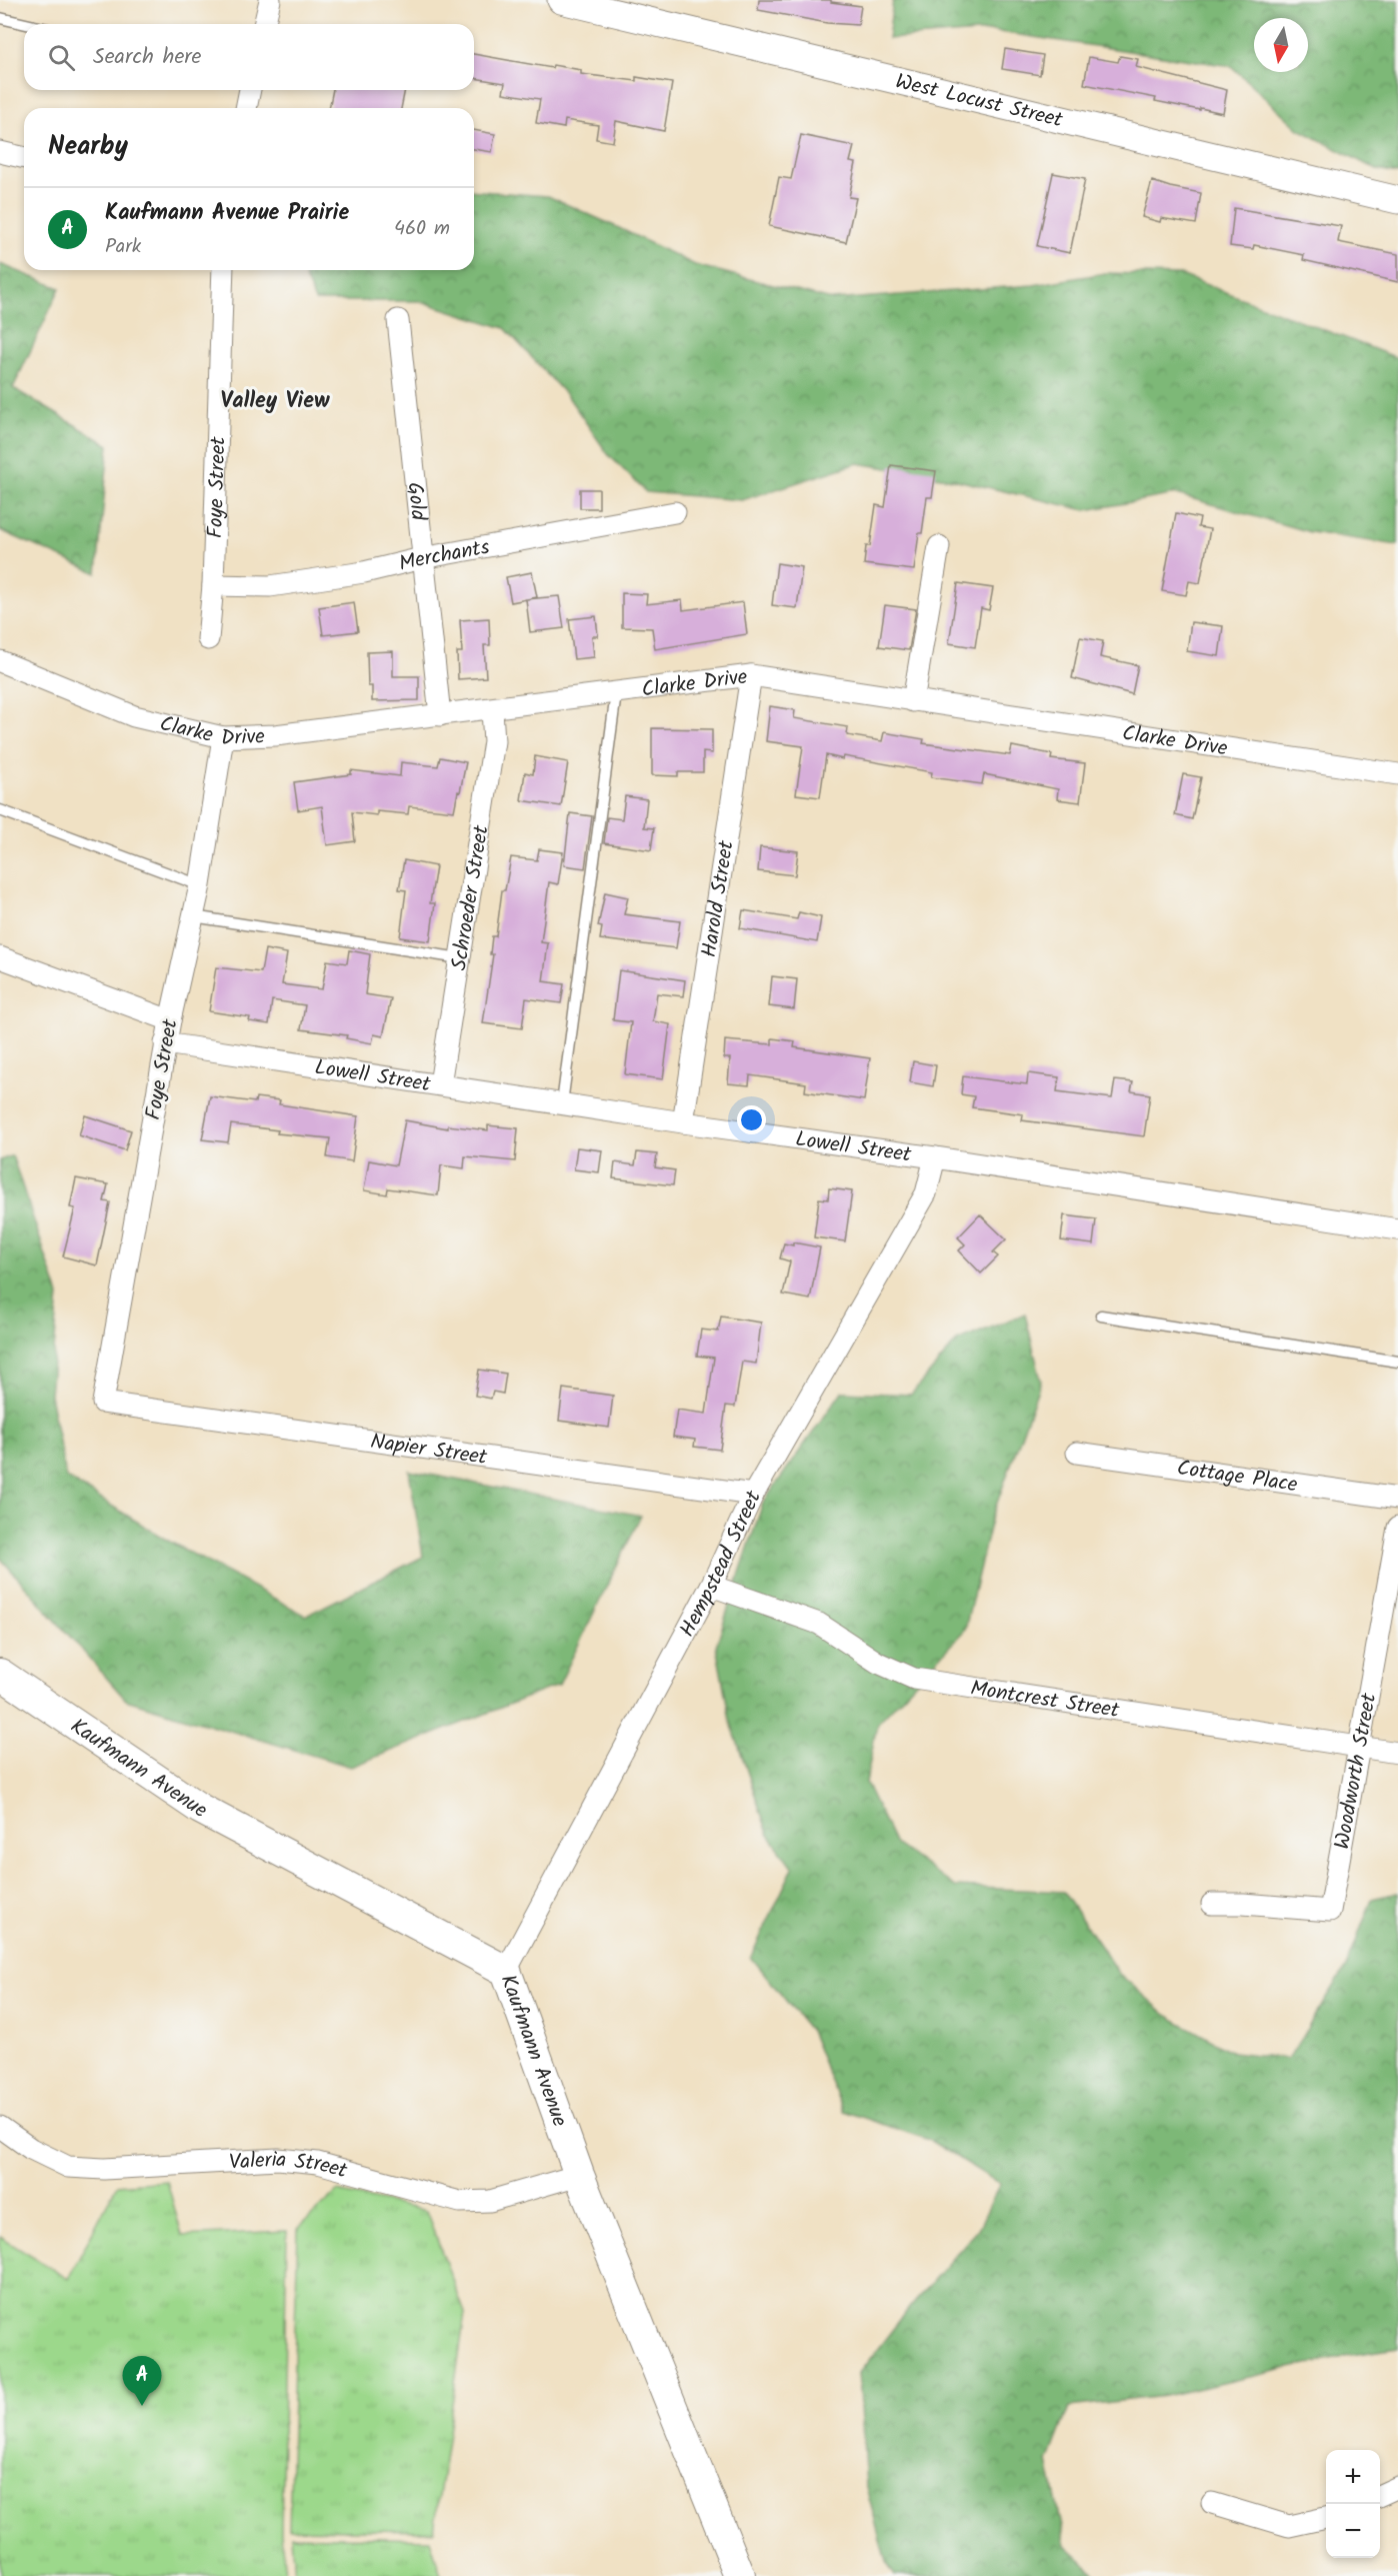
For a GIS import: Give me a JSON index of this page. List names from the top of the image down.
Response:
{
  "streets": {
    "main road": ["Kaufmann Avenue"],
    "street": [
      "West Locust Street",
      "Foye Street",
      "Gold",
      "Merchants",
      "Clarke Drive",
      "Schroeder Street",
      "Harold Street",
      "Lowell Street",
      "Napier Street",
      "Cottage Place",
      "Hempstead Street",
      "Montcrest Street",
      "Woodworth Street",
      "Valeria Street"
    ]
  },
  "crossings": [
    ["Foye Street", "Merchants"],
    ["Foye Street", "Clarke Drive"],
    ["Foye Street", "Lowell Street"],
    ["Foye Street", "Napier Street"],
    ["Gold", "Merchants"],
    ["Gold", "Clarke Drive"],
    ["Clarke Drive", "Schroeder Street"],
    ["Clarke Drive", "Harold Street"],
    ["Schroeder Street", "Lowell Street"],
    ["Harold Street", "Lowell Street"],
    ["Lowell Street", "Hempstead Street"],
    ["Napier Street", "Hempstead Street"],
    ["Hempstead Street", "Montcrest Street"],
    ["Hempstead Street", "Kaufmann Avenue"],
    ["Montcrest Street", "Woodworth Street"],
    ["Kaufmann Avenue", "Valeria Street"]
  ],
  "districts": ["Valley View"],
  "north": "bottom",
  "page": {
    "search": "Search here",
    "heading": "Nearby",
    "list": [
      {
        "mark": "A",
        "name": "Kaufmann Avenue Prairie",
        "note": "Park",
        "value": "460 m"
      }
    ],
    "pins": "A",
    "map_buttons": ["+", "−"]
  }
}
